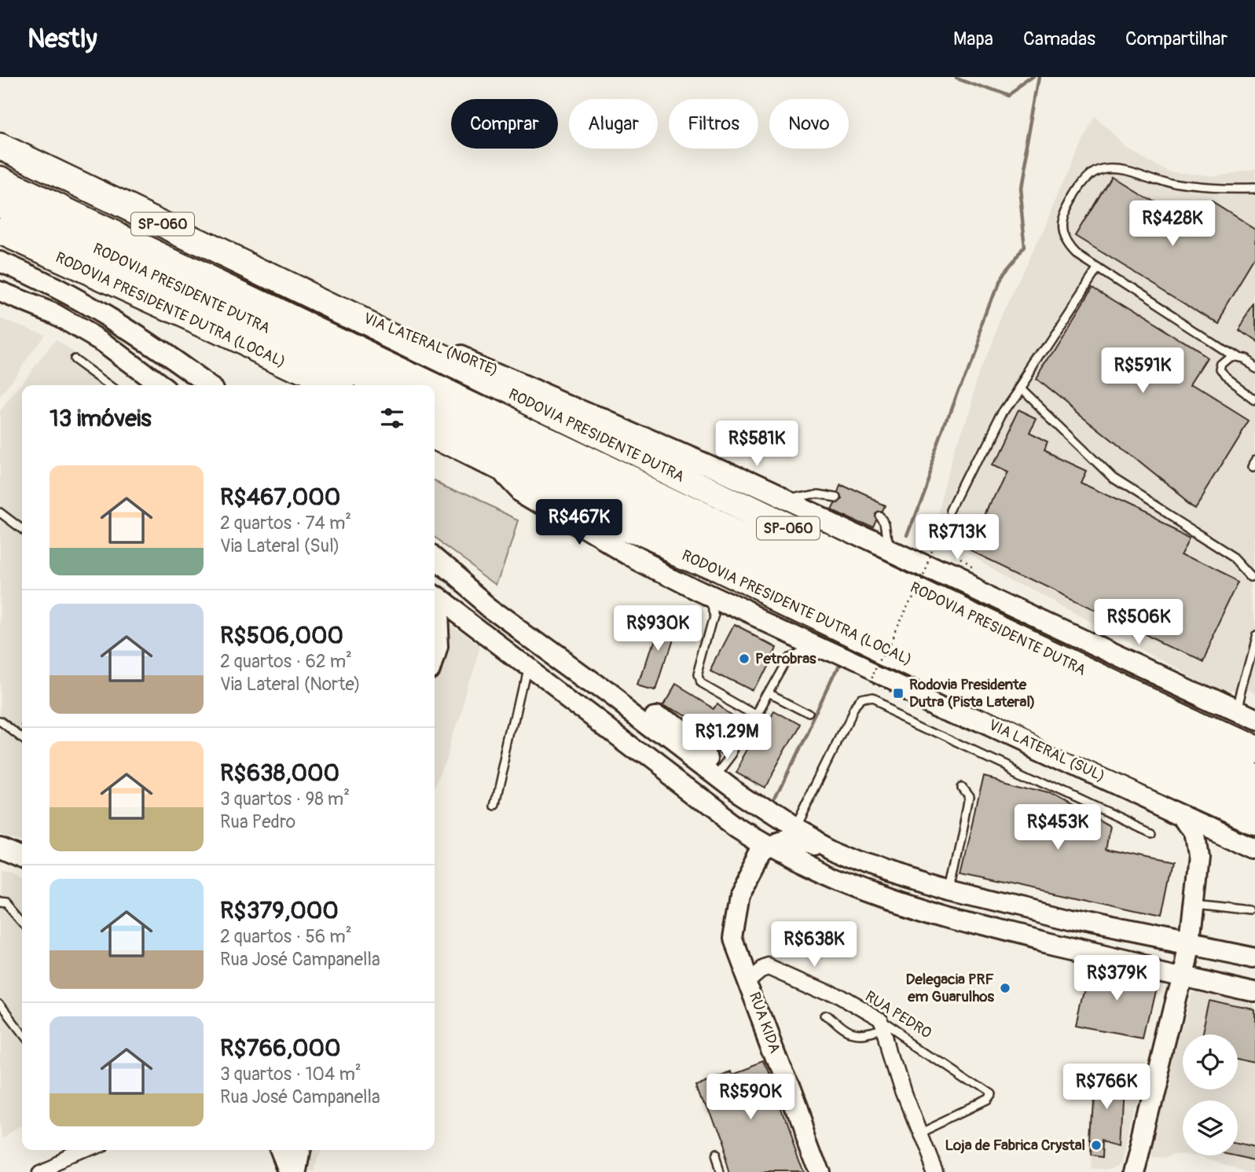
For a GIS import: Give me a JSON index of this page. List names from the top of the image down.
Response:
{
  "streets": {
    "highway": ["SP-060", "RODOVIA PRESIDENTE DUTRA", "RODOVIA PRESIDENTE DUTRA (LOCAL)"],
    "main road": ["VIA LATERAL (NORTE)", "VIA LATERAL (SUL)", "RUA KIDA"],
    "street": ["RUA PEDRO"]
  },
  "crossings": [
    ["RODOVIA PRESIDENTE DUTRA", "VIA LATERAL (NORTE)"],
    ["RODOVIA PRESIDENTE DUTRA (LOCAL)", "VIA LATERAL (SUL)"],
    ["RUA PEDRO", "RUA KIDA"]
  ],
  "places": {
    "other": ["Petrobras", "Delegacia PRF em Guarulhos", "Loja de Fabrica Crystal"],
    "transit": ["Rodovia Presidente Dutra (Pista Lateral)"]
  },
  "page": {
    "header": "Nestly",
    "nav": ["Mapa", "Camadas", "Compartilhar"],
    "chip": [
      "Comprar",
      "Alugar",
      "Filtros",
      "Novo"
    ],
    "price": [
      "R$428K",
      "R$591K",
      "R$581K",
      "R$467K",
      "R$713K",
      "R$506K",
      "R$930K",
      "R$1.29M",
      "R$453K",
      "R$638K",
      "R$379K",
      "R$766K",
      "R$590K"
    ],
    "heading": "13 imóveis",
    "list": [
      {
        "name": "R$467,000",
        "note": "2 quartos · 74 m² · Via Lateral (Sul)"
      },
      {
        "name": "R$506,000",
        "note": "2 quartos · 62 m² · Via Lateral (Norte)"
      },
      {
        "name": "R$638,000",
        "note": "3 quartos · 98 m² · Rua Pedro"
      },
      {
        "name": "R$379,000",
        "note": "2 quartos · 56 m² · Rua José Campanella"
      },
      {
        "name": "R$766,000",
        "note": "3 quartos · 104 m² · Rua José Campanella"
      }
    ]
  }
}
